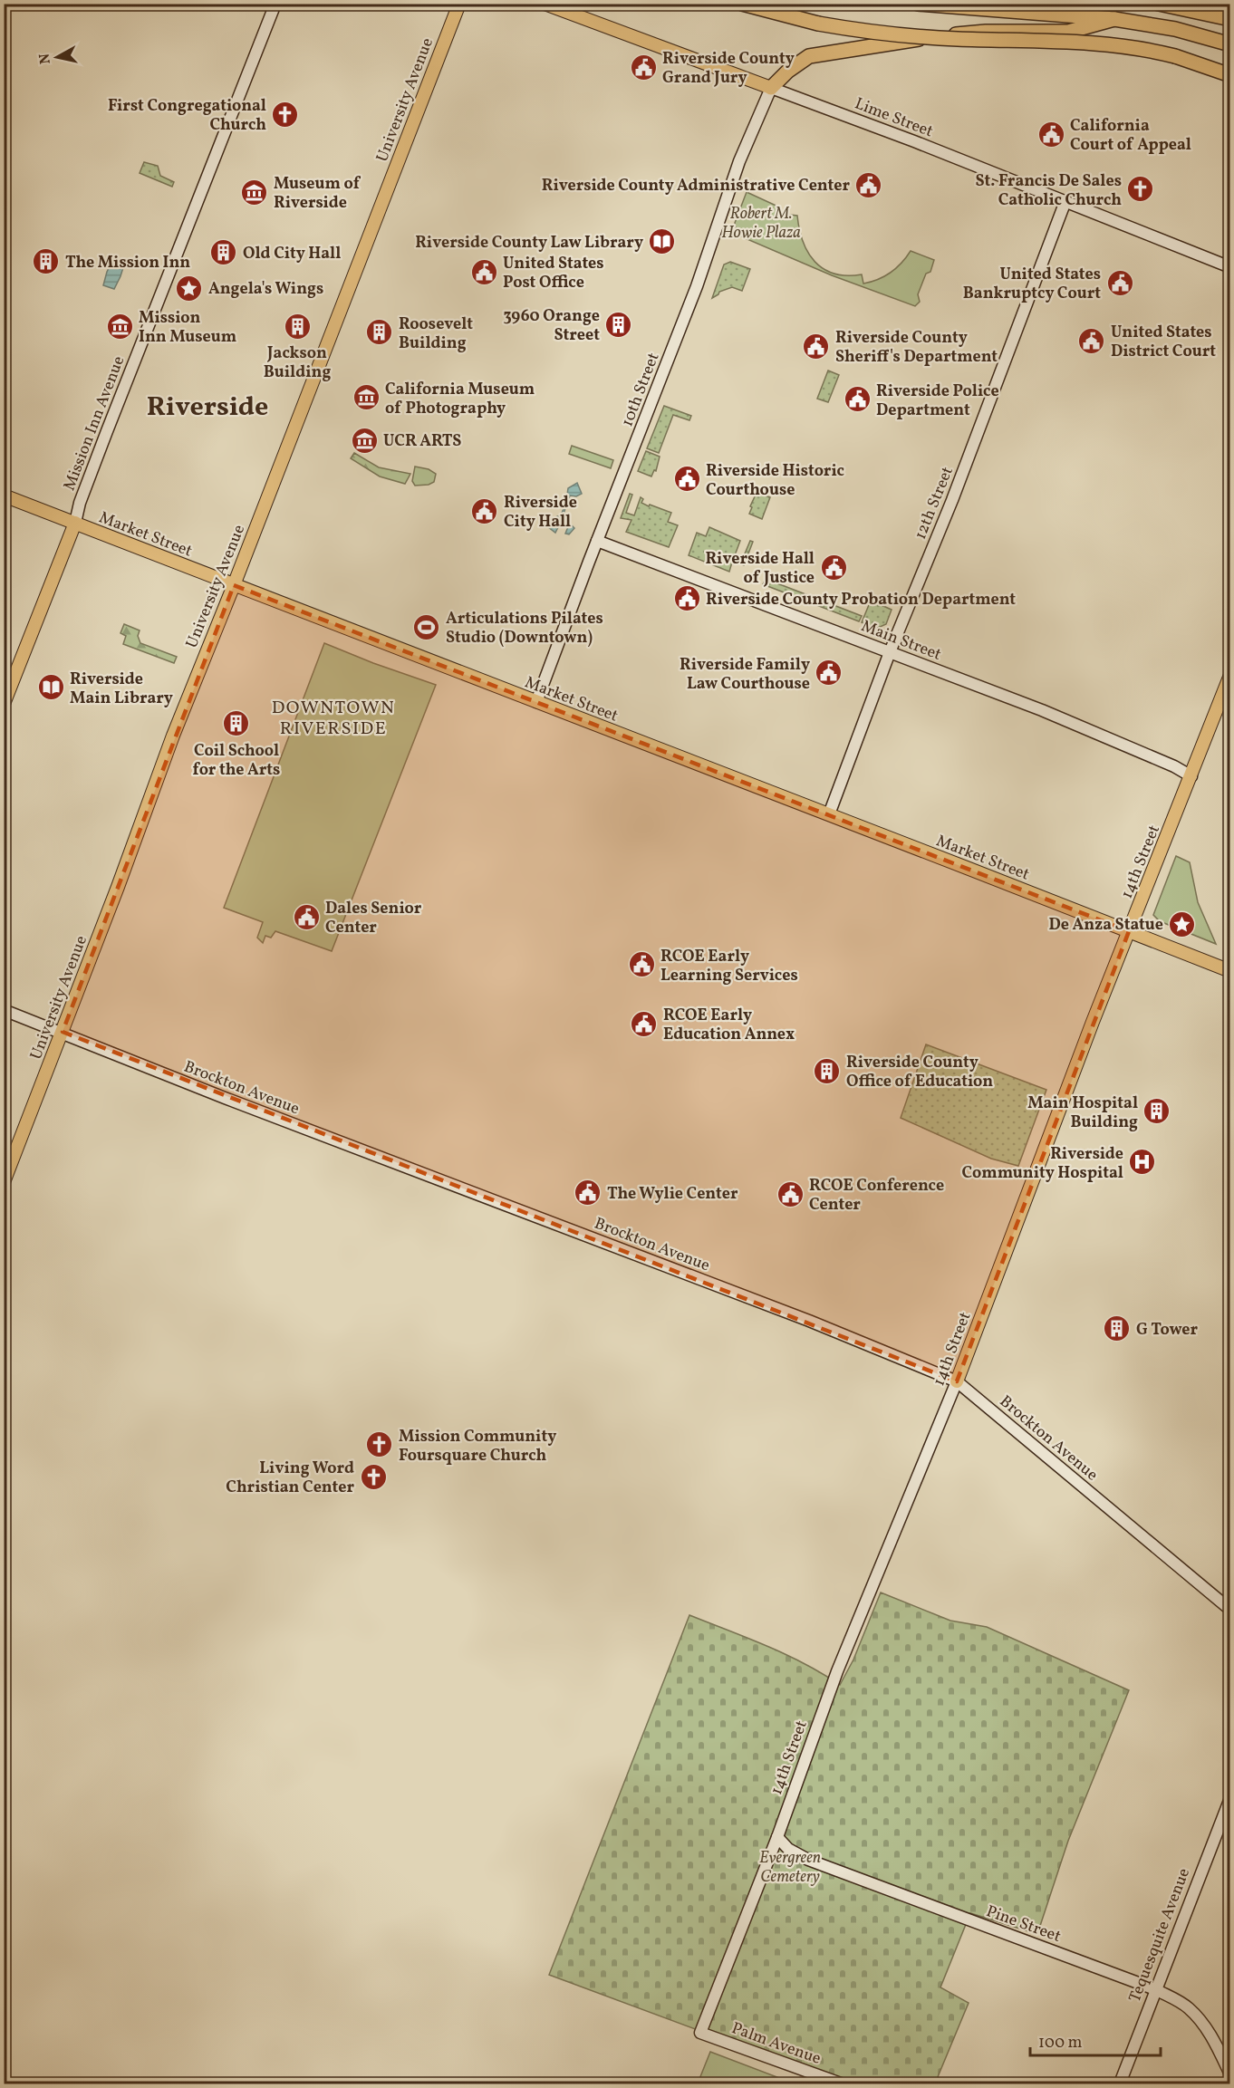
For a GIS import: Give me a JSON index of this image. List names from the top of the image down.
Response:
{
  "streets": {
    "main road": [
      "University Avenue",
      "Lime Street",
      "Mission Inn Avenue",
      "Market Street",
      "14th Street"
    ],
    "street": [
      "10th Street",
      "12th Street",
      "Main Street",
      "Brockton Avenue",
      "Pine Street",
      "Tequesquite Avenue",
      "Palm Avenue"
    ]
  },
  "crossings": [
    ["University Avenue", "Market Street"],
    ["University Avenue", "Brockton Avenue"],
    ["Lime Street", "10th Street"],
    ["Lime Street", "12th Street"],
    ["10th Street", "Market Street"],
    ["10th Street", "Main Street"],
    ["Mission Inn Avenue", "Market Street"],
    ["12th Street", "Market Street"],
    ["12th Street", "Main Street"],
    ["Market Street", "14th Street"],
    ["Main Street", "14th Street"],
    ["14th Street", "Brockton Avenue"],
    ["14th Street", "Pine Street"],
    ["14th Street", "Palm Avenue"],
    ["Pine Street", "Tequesquite Avenue"]
  ],
  "districts": ["Riverside", "DOWNTOWN RIVERSIDE"],
  "parks": ["Robert M. Howie Plaza", "Evergreen Cemetery"],
  "places": {
    "public building": [
      "Riverside County Grand Jury",
      "California Court of Appeal",
      "Riverside County Administrative Center",
      "United States Post Office",
      "United States Bankruptcy Court",
      "United States District Court",
      "Riverside County Sheriff's Department",
      "Riverside Police Department",
      "Riverside Historic Courthouse",
      "Riverside City Hall",
      "Riverside Hall of Justice",
      "Riverside County Probation Department",
      "Riverside Family Law Courthouse",
      "Dales Senior Center",
      "RCOE Early Learning Services",
      "RCOE Early Education Annex",
      "The Wylie Center",
      "RCOE Conference Center"
    ],
    "church": [
      "First Congregational Church",
      "St. Francis De Sales Catholic Church",
      "Mission Community Foursquare Church",
      "Living Word Christian Center"
    ],
    "museum": [
      "Museum of Riverside",
      "Mission Inn Museum",
      "California Museum of Photography",
      "UCR ARTS"
    ],
    "library": ["Riverside County Law Library", "Riverside Main Library"],
    "building": [
      "Old City Hall",
      "The Mission Inn",
      "3960 Orange Street",
      "Jackson Building",
      "Roosevelt Building",
      "Coil School for the Arts",
      "Riverside County Office of Education",
      "Main Hospital Building",
      "G Tower"
    ],
    "place": ["Angela's Wings", "De Anza Statue"],
    "sports": ["Articulations Pilates Studio (Downtown)"],
    "hospital": ["Riverside Community Hospital"]
  },
  "scale_bar": "100 m",
  "north": "left"
}
